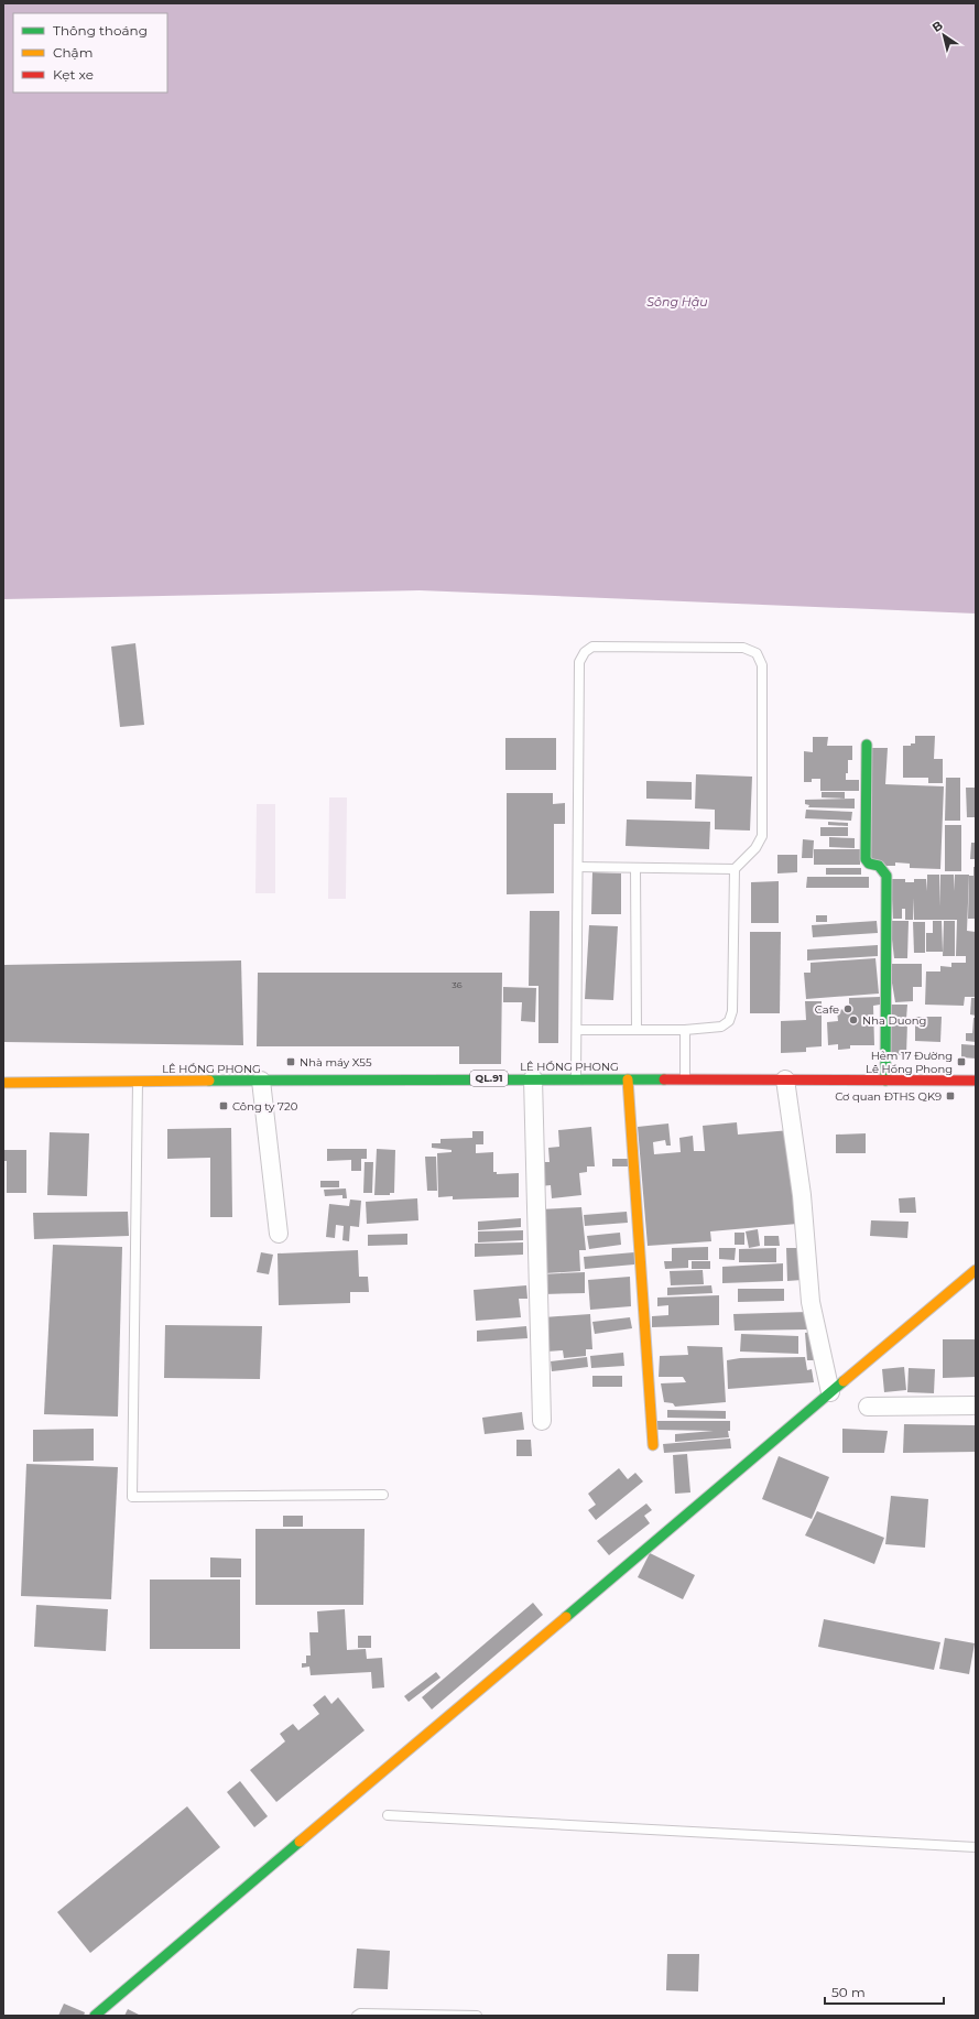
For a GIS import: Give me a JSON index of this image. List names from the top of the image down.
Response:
{
  "streets": {
    "main road": ["LÊ HỒNG PHONG", "QL.91"]
  },
  "water": ["Sông Hậu"],
  "places": {
    "other": ["Cafe", "Nha Duong"],
    "transit": [
      "Nhà máy X55",
      "Hẻm 17 Đường Lê Hồng Phong",
      "Cơ quan ĐTHS QK9",
      "Công ty 720"
    ]
  },
  "house_numbers": ["36"],
  "legend": ["Thông thoáng", "Chậm", "Kẹt xe"],
  "scale_bar": "50 m",
  "north": "top left"
}
